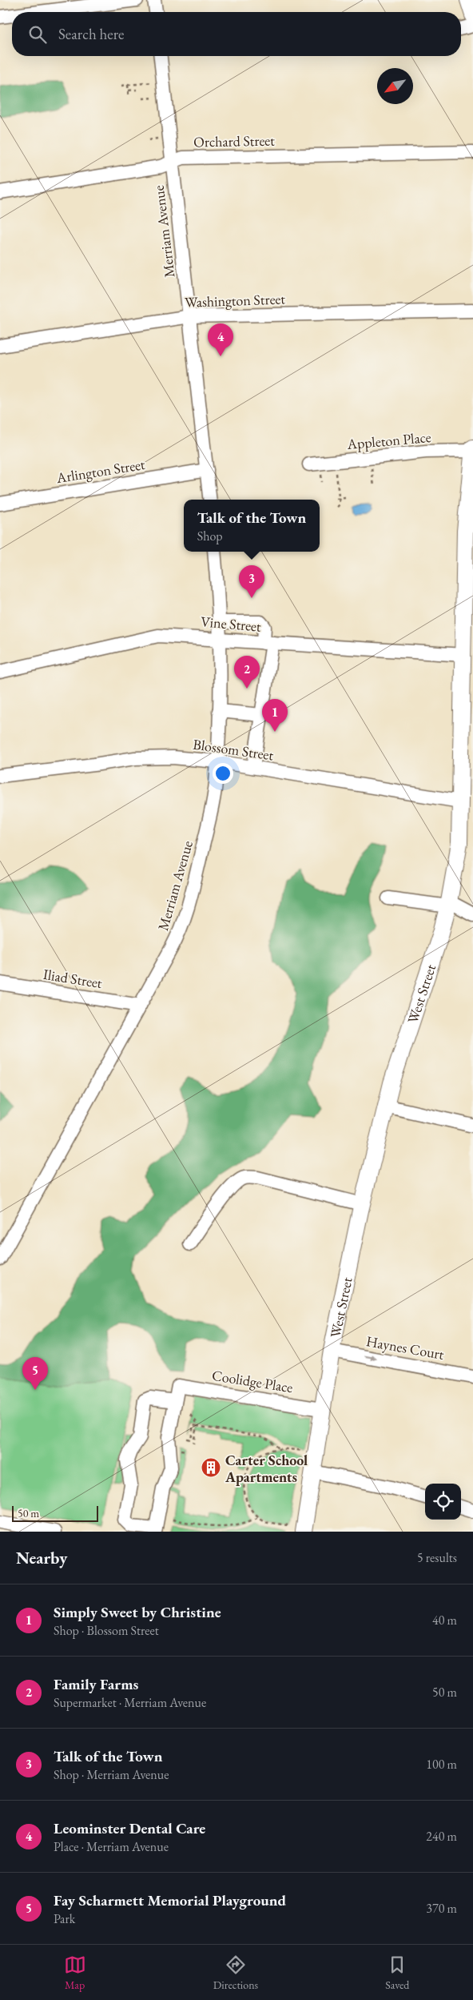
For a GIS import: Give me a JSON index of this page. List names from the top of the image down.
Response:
{
  "streets": {
    "main road": ["West Street"],
    "street": [
      "Orchard Street",
      "Merriam Avenue",
      "Washington Street",
      "Appleton Place",
      "Arlington Street",
      "Vine Street",
      "Blossom Street",
      "Iliad Street",
      "Haynes Court",
      "Coolidge Place"
    ]
  },
  "crossings": [
    ["Orchard Street", "Merriam Avenue"],
    ["Merriam Avenue", "Washington Street"],
    ["Merriam Avenue", "Arlington Street"],
    ["Merriam Avenue", "Vine Street"],
    ["Merriam Avenue", "Blossom Street"],
    ["Merriam Avenue", "Iliad Street"],
    ["Appleton Place", "West Street"],
    ["Vine Street", "West Street"],
    ["Blossom Street", "West Street"],
    ["West Street", "Haynes Court"],
    ["West Street", "Coolidge Place"]
  ],
  "one_way": ["Haynes Court"],
  "places": {
    "building": ["Carter School Apartments"]
  },
  "scale_bar": "50 m",
  "north": "bottom left",
  "page": {
    "search": "Search here",
    "pins": [
      "4",
      "3",
      "2",
      "1",
      "5"
    ],
    "popup": ["Talk of the Town", "Shop"],
    "scale": "50 m",
    "heading": ["Nearby", "5 results"],
    "list": [
      {
        "mark": "1",
        "name": "Simply Sweet by Christine",
        "note": "Shop · Blossom Street",
        "value": "40 m"
      },
      {
        "mark": "2",
        "name": "Family Farms",
        "note": "Supermarket · Merriam Avenue",
        "value": "50 m"
      },
      {
        "mark": "3",
        "name": "Talk of the Town",
        "note": "Shop · Merriam Avenue",
        "value": "100 m"
      },
      {
        "mark": "4",
        "name": "Leominster Dental Care",
        "note": "Place · Merriam Avenue",
        "value": "240 m"
      },
      {
        "mark": "5",
        "name": "Fay Scharmett Memorial Playground",
        "note": "Park",
        "value": "370 m"
      }
    ],
    "nav": ["Map", "Directions", "Saved"]
  }
}
